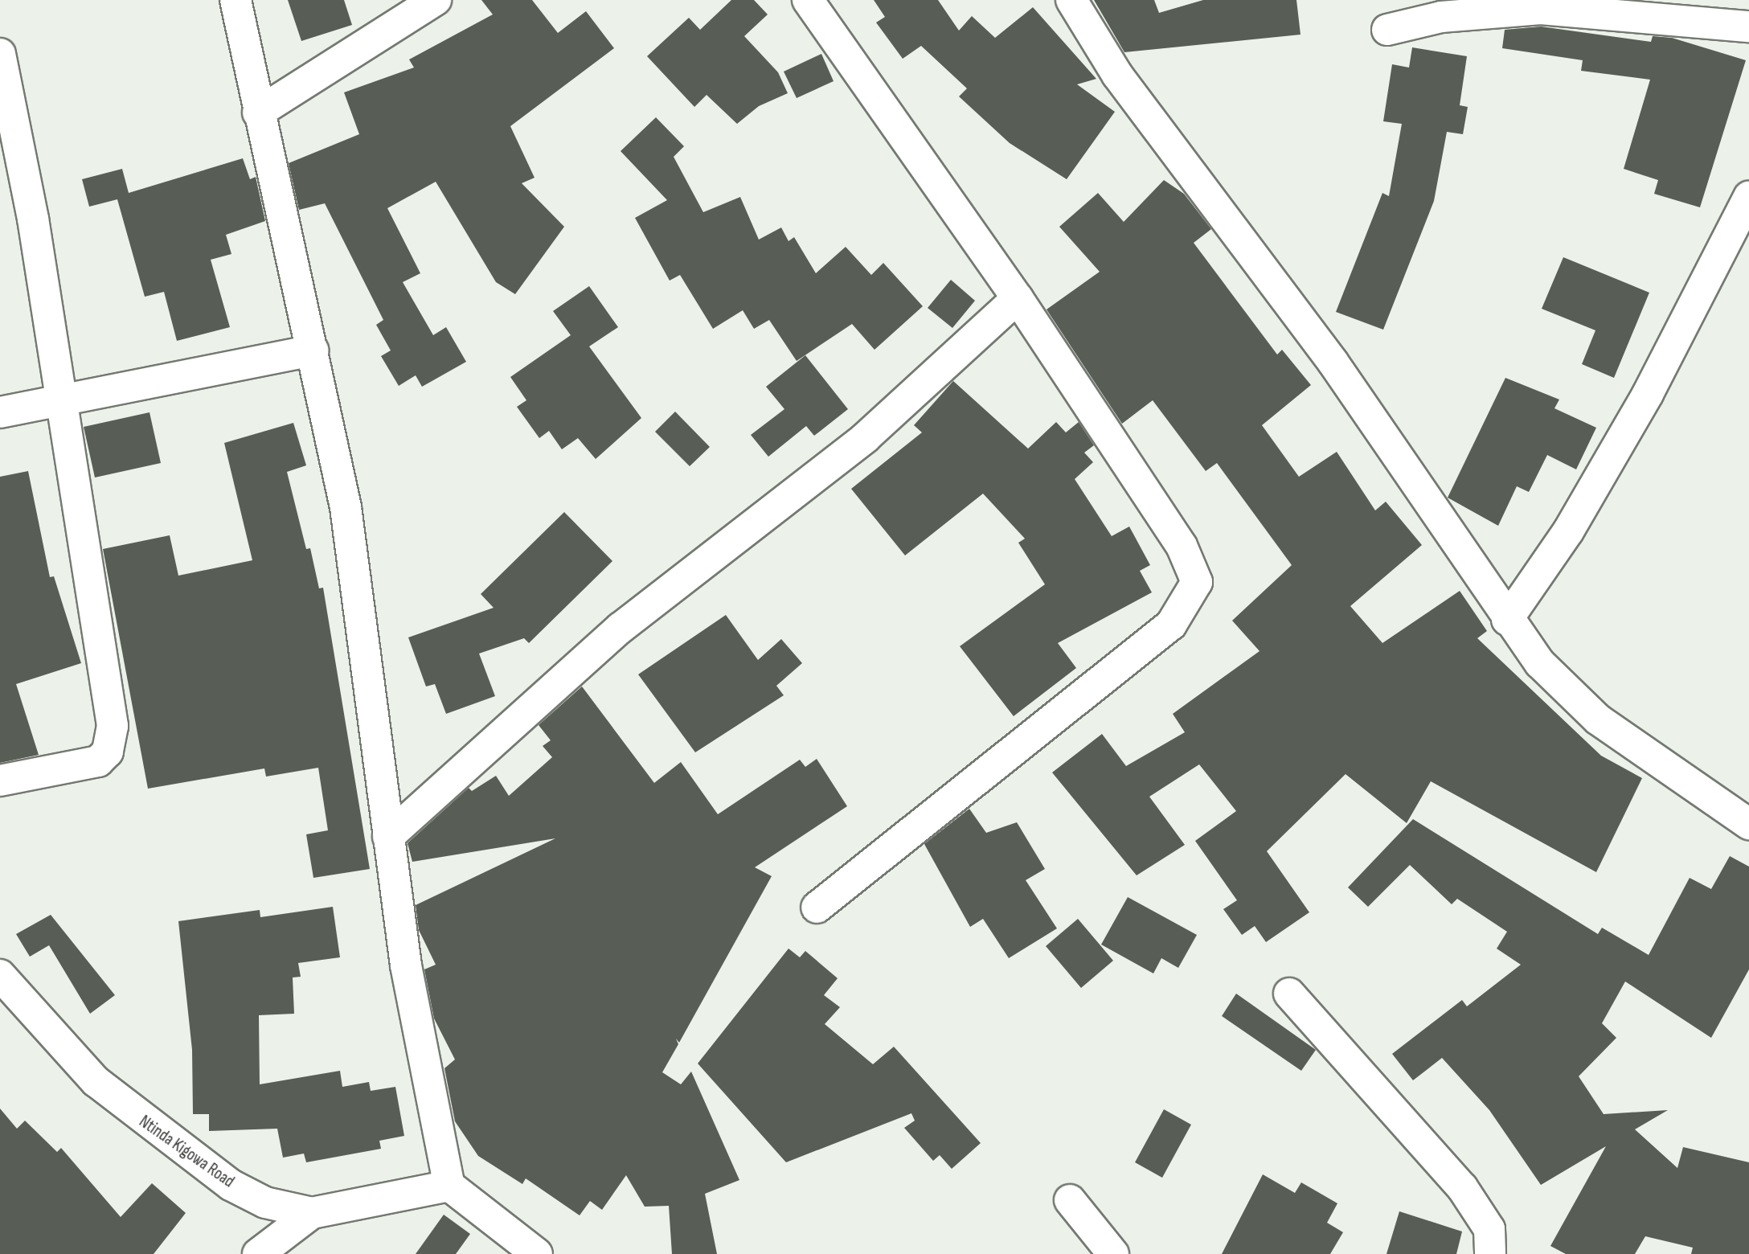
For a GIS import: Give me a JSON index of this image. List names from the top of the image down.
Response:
{
  "streets": {
    "street": ["Ntinda Kigowa Road"]
  }
}
